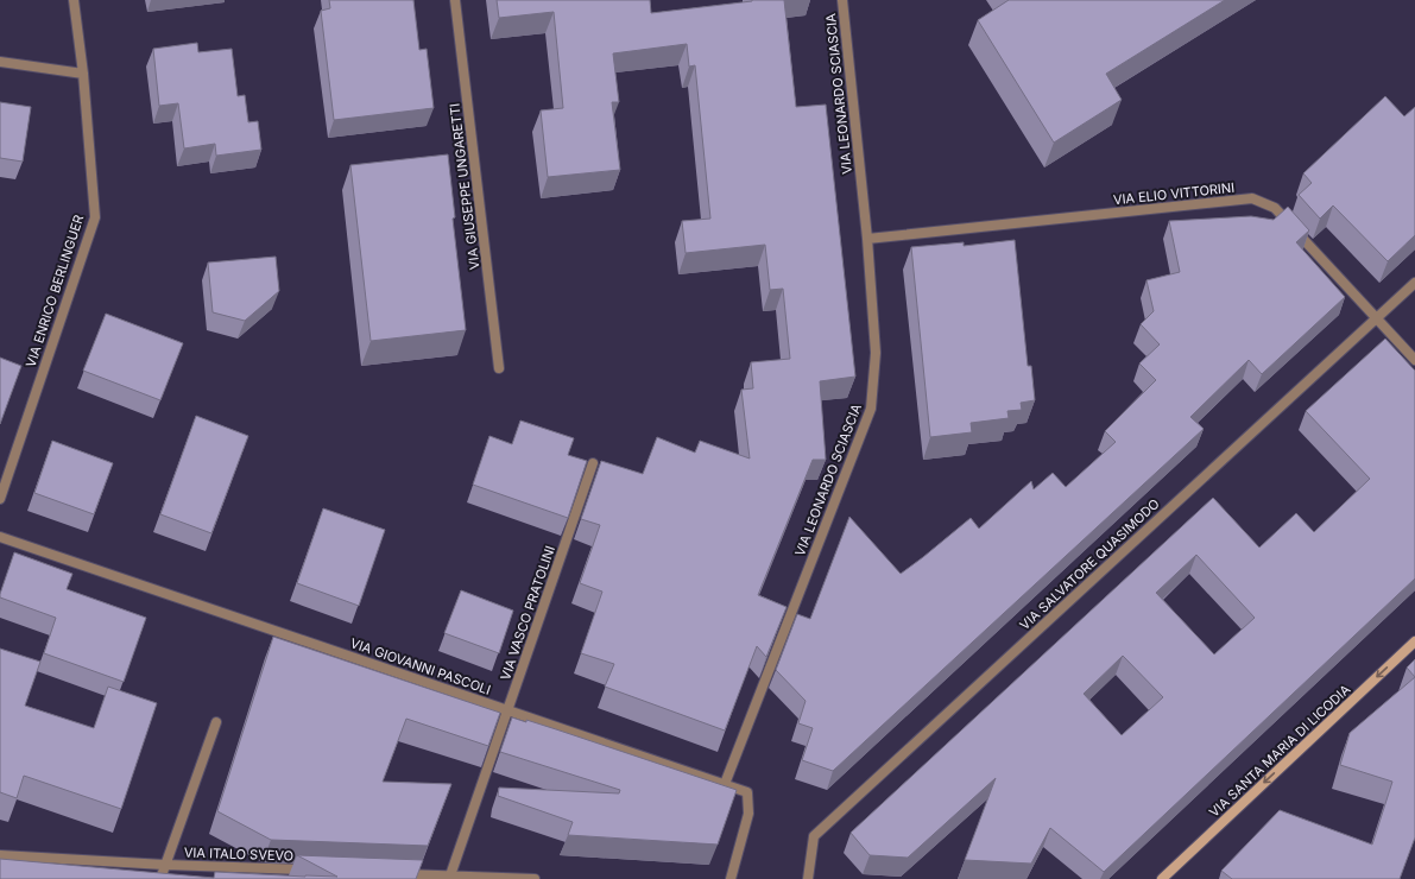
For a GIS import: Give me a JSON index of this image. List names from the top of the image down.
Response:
{
  "streets": {
    "street": [
      "VIA LEONARDO SCIASCIA",
      "VIA GIUSEPPE UNGARETTI",
      "VIA ELIO VITTORINI",
      "VIA ENRICO BERLINGUER",
      "VIA SALVATORE QUASIMODO",
      "VIA VASCO PRATOLINI",
      "VIA GIOVANNI PASCOLI",
      "VIA SANTA MARIA DI LICODIA",
      "VIA ITALO SVEVO"
    ]
  },
  "crossings": [
    ["VIA LEONARDO SCIASCIA", "VIA ELIO VITTORINI"],
    ["VIA LEONARDO SCIASCIA", "VIA GIOVANNI PASCOLI"],
    ["VIA ELIO VITTORINI", "VIA SALVATORE QUASIMODO"],
    ["VIA VASCO PRATOLINI", "VIA GIOVANNI PASCOLI"]
  ],
  "one_way": ["VIA SANTA MARIA DI LICODIA"]
}
